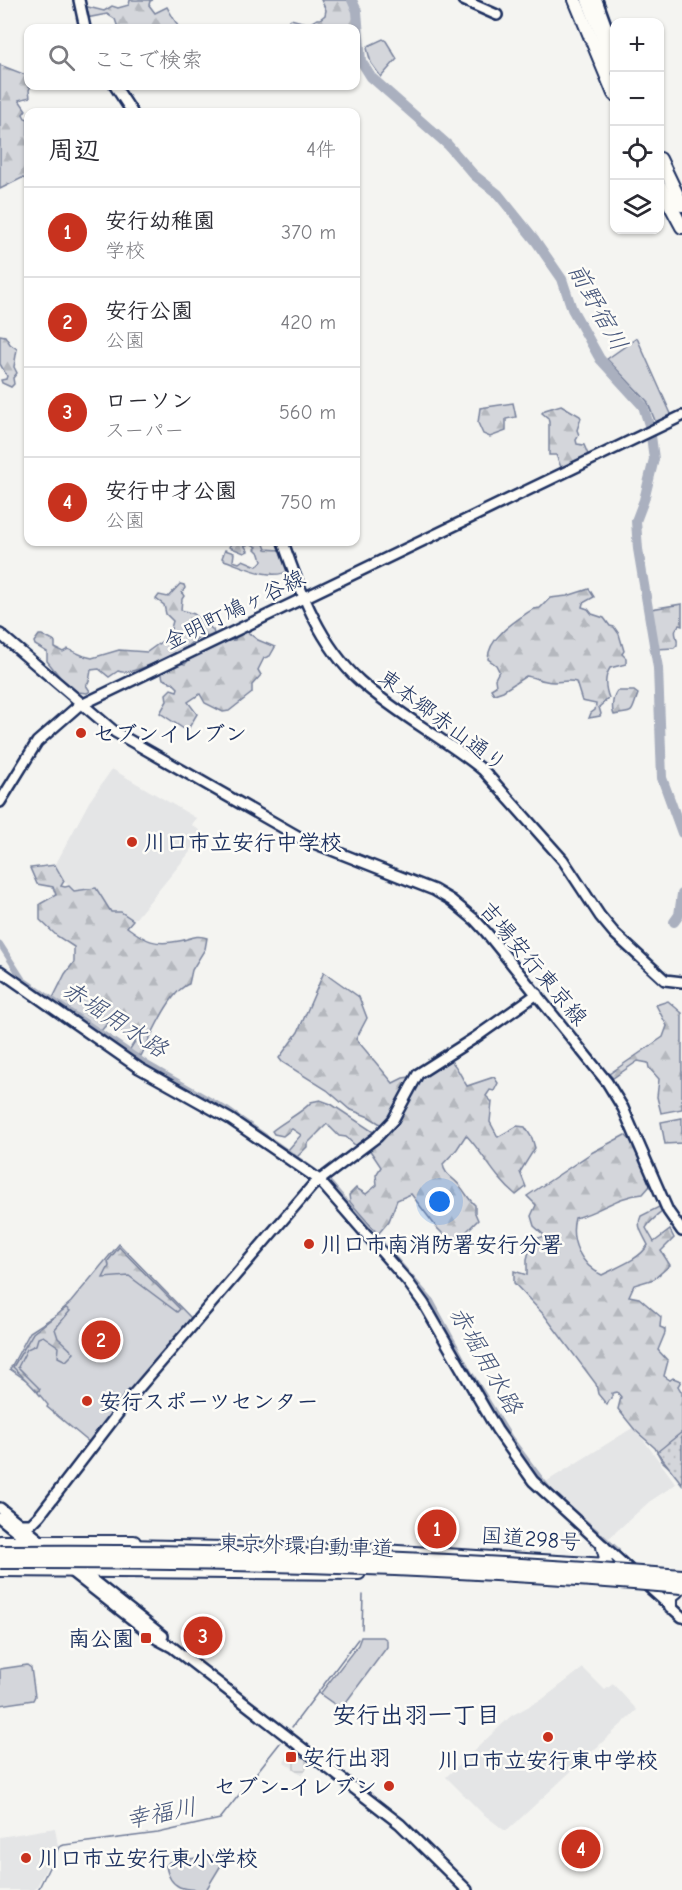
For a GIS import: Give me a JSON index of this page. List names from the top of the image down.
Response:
{
  "streets": {
    "highway": ["国道298号", "東京外環自動車道"],
    "street": ["金明町鳩ヶ谷線", "東本郷赤山通り", "吉場安行東京線"]
  },
  "crossings": [
    ["金明町鳩ヶ谷線", "東本郷赤山通り"],
    ["金明町鳩ヶ谷線", "吉場安行東京線"],
    ["国道298号", "東京外環自動車道"]
  ],
  "districts": ["安行出羽一丁目"],
  "water": ["前野宿川", "赤堀用水路", "幸福川"],
  "places": {
    "other": [
      "セブンイレブン",
      "川口市立安行中学校",
      "川口市南消防署安行分署",
      "安行スポーツセンター",
      "川口市立安行東中学校",
      "セブン-イレブン",
      "川口市立安行東小学校"
    ],
    "transit": ["南公園", "安行出羽"]
  },
  "page": {
    "map_buttons": ["+", "−"],
    "search": "ここで検索",
    "heading": ["周辺", "4件"],
    "list": [
      {
        "mark": "1",
        "name": "安行幼稚園",
        "note": "学校",
        "value": "370 m"
      },
      {
        "mark": "2",
        "name": "安行公園",
        "note": "公園",
        "value": "420 m"
      },
      {
        "mark": "3",
        "name": "ローソン",
        "note": "スーパー",
        "value": "560 m"
      },
      {
        "mark": "4",
        "name": "安行中才公園",
        "note": "公園",
        "value": "750 m"
      }
    ],
    "pins": [
      "2",
      "1",
      "3",
      "4"
    ]
  }
}
